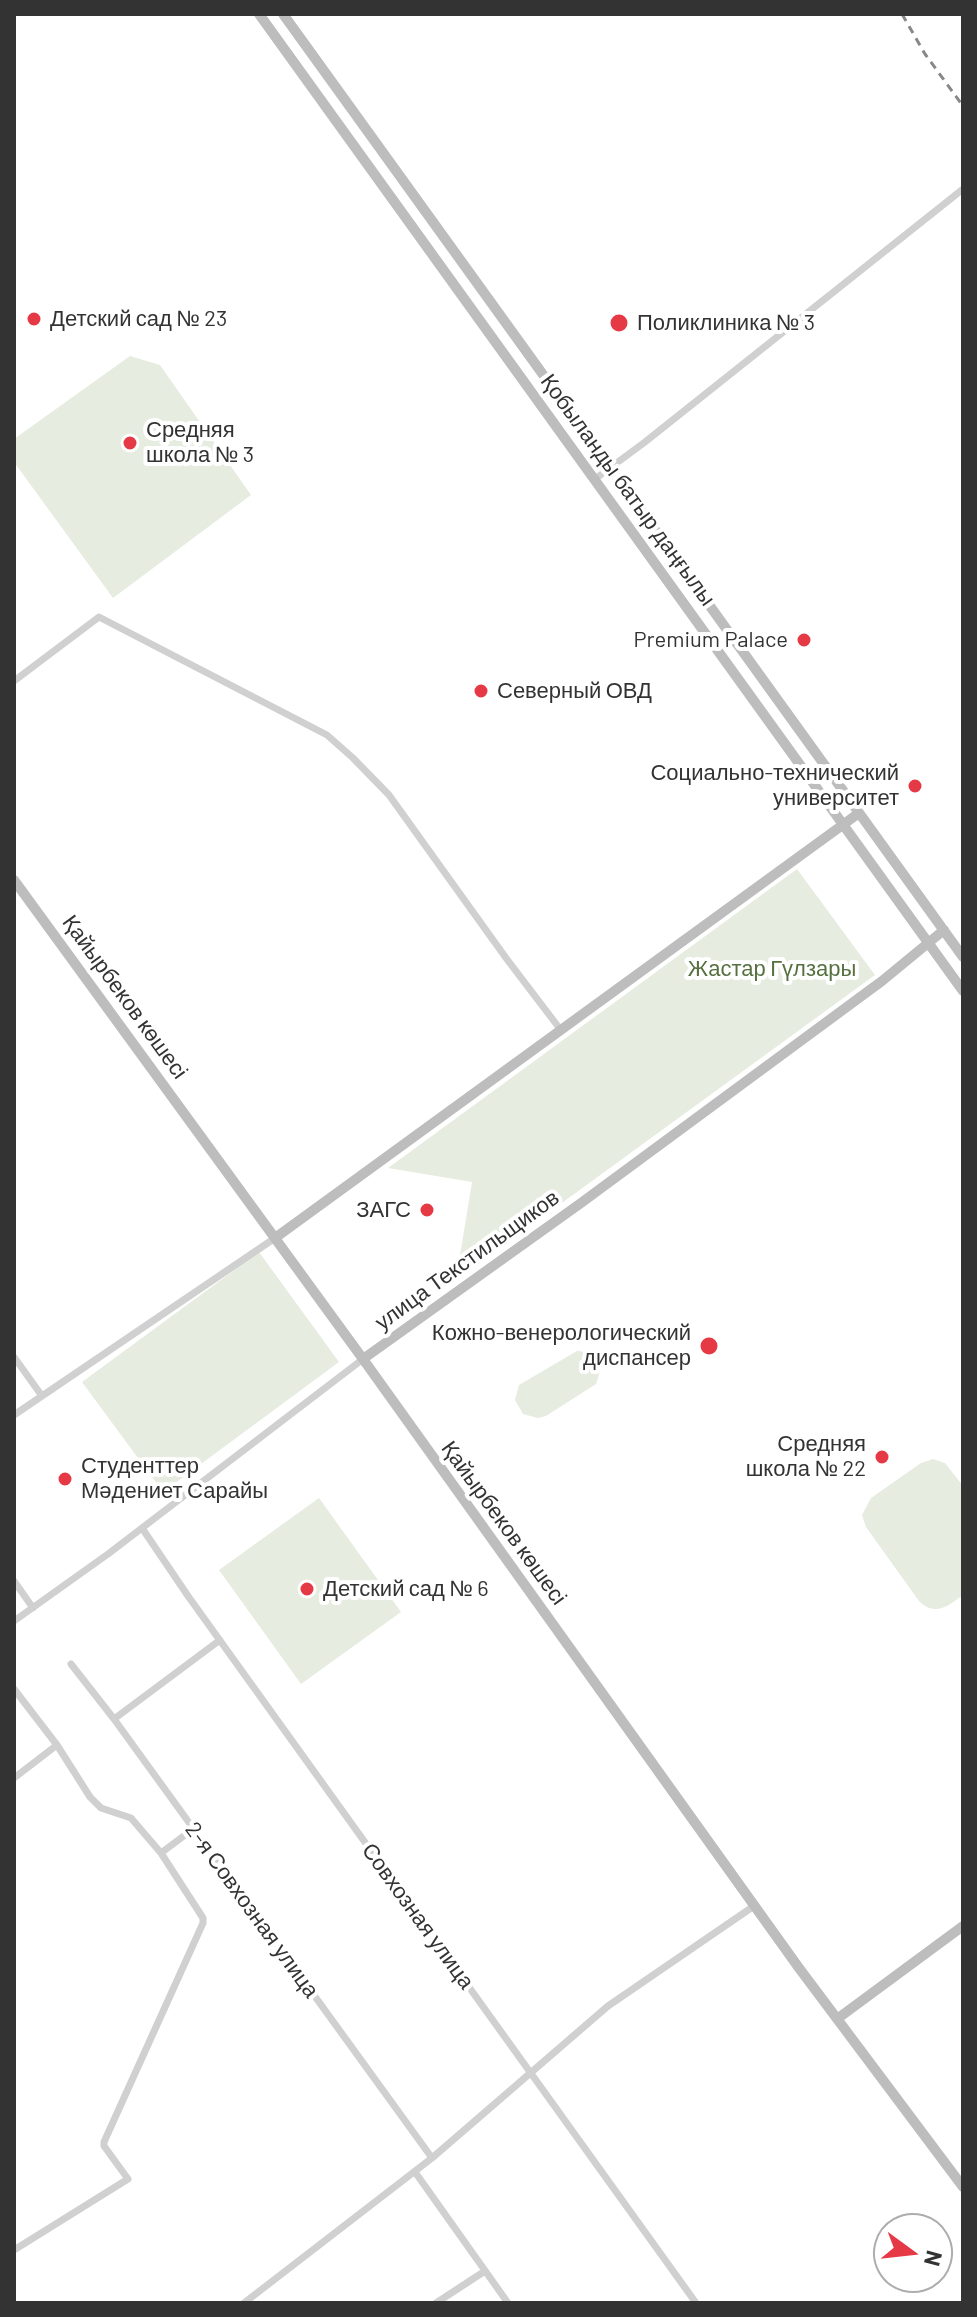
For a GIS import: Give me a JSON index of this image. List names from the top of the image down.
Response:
{
  "streets": {
    "street": [
      "Қобыланды батыр даңғылы",
      "Қайырбеков көшесі",
      "улица Текстильщиков",
      "2-я Совхозная улица",
      "Совхозная улица"
    ]
  },
  "crossings": [
    ["Қобыланды батыр даңғылы", "улица Текстильщиков"],
    ["Қайырбеков көшесі", "улица Текстильщиков"],
    ["улица Текстильщиков", "Совхозная улица"]
  ],
  "parks": ["Жастар Гүлзары"],
  "places": [
    "Детский сад № 23",
    "Поликлиника № 3",
    "Средняя школа № 3",
    "Premium Palace",
    "Северный ОВД",
    "Социально-технический университет",
    "ЗАГС",
    "Кожно-венерологический диспансер",
    "Средняя школа № 22",
    "Студенттер Мәдениет Сарайы",
    "Детский сад № 6"
  ],
  "north": "right"
}
